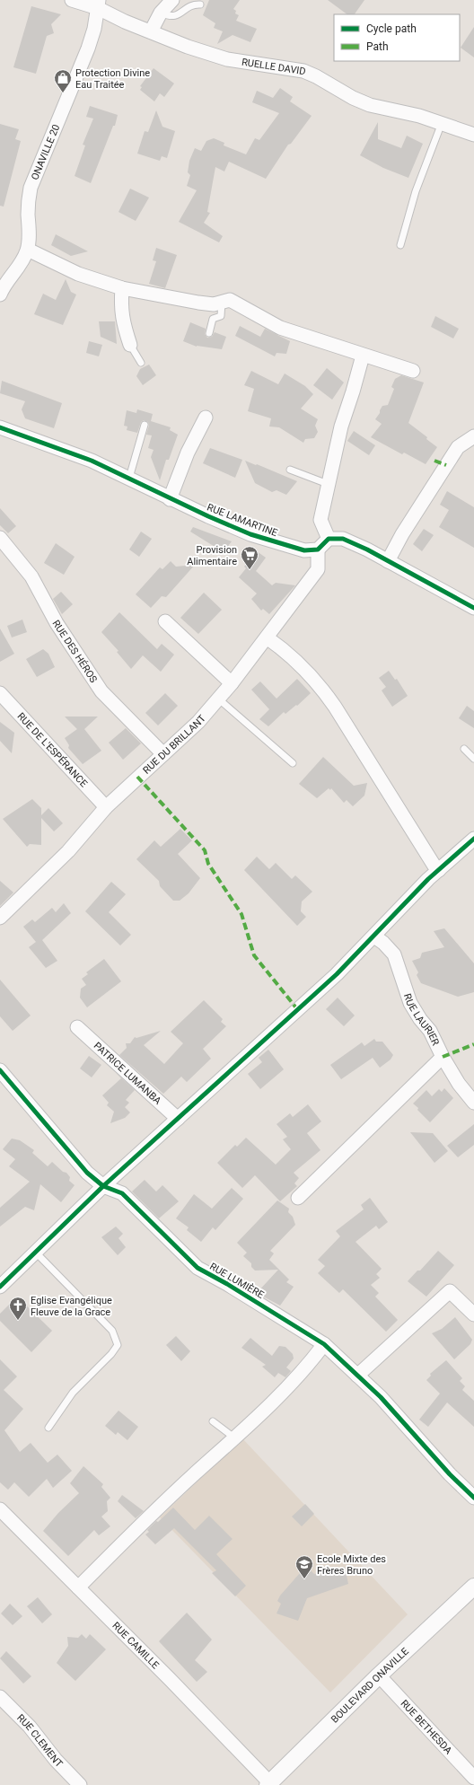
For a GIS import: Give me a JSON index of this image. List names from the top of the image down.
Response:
{
  "streets": {
    "street": [
      "RUELLE DAVID",
      "ONAVILLE 20",
      "RUE LAMARTINE",
      "RUE DES HÉROS",
      "RUE DU BRILLANT",
      "RUE DE L'ESPÉRANCE",
      "RUE LAURIER",
      "PATRICE LUMANBA",
      "RUE LUMIÈRE",
      "RUE CAMILLE",
      "BOULEVARD ONAVILLE",
      "RUE BETHESDA",
      "RUE CLEMENT"
    ]
  },
  "crossings": [
    ["RUELLE DAVID", "ONAVILLE 20"],
    ["RUE LAMARTINE", "RUE DU BRILLANT"],
    ["RUE DES HÉROS", "RUE DU BRILLANT"],
    ["RUE DU BRILLANT", "RUE DE L'ESPÉRANCE"],
    ["RUE CAMILLE", "BOULEVARD ONAVILLE"],
    ["BOULEVARD ONAVILLE", "RUE BETHESDA"]
  ],
  "places": {
    "shop": ["Protection Divine Eau Traitée"],
    "supermarket": ["Provision Alimentaire"],
    "church": ["Eglise Evangélique Fleuve de la Grace"],
    "school or university": ["Ecole Mixte des Frères Bruno"]
  },
  "legend": ["Cycle path", "Path"]
}
